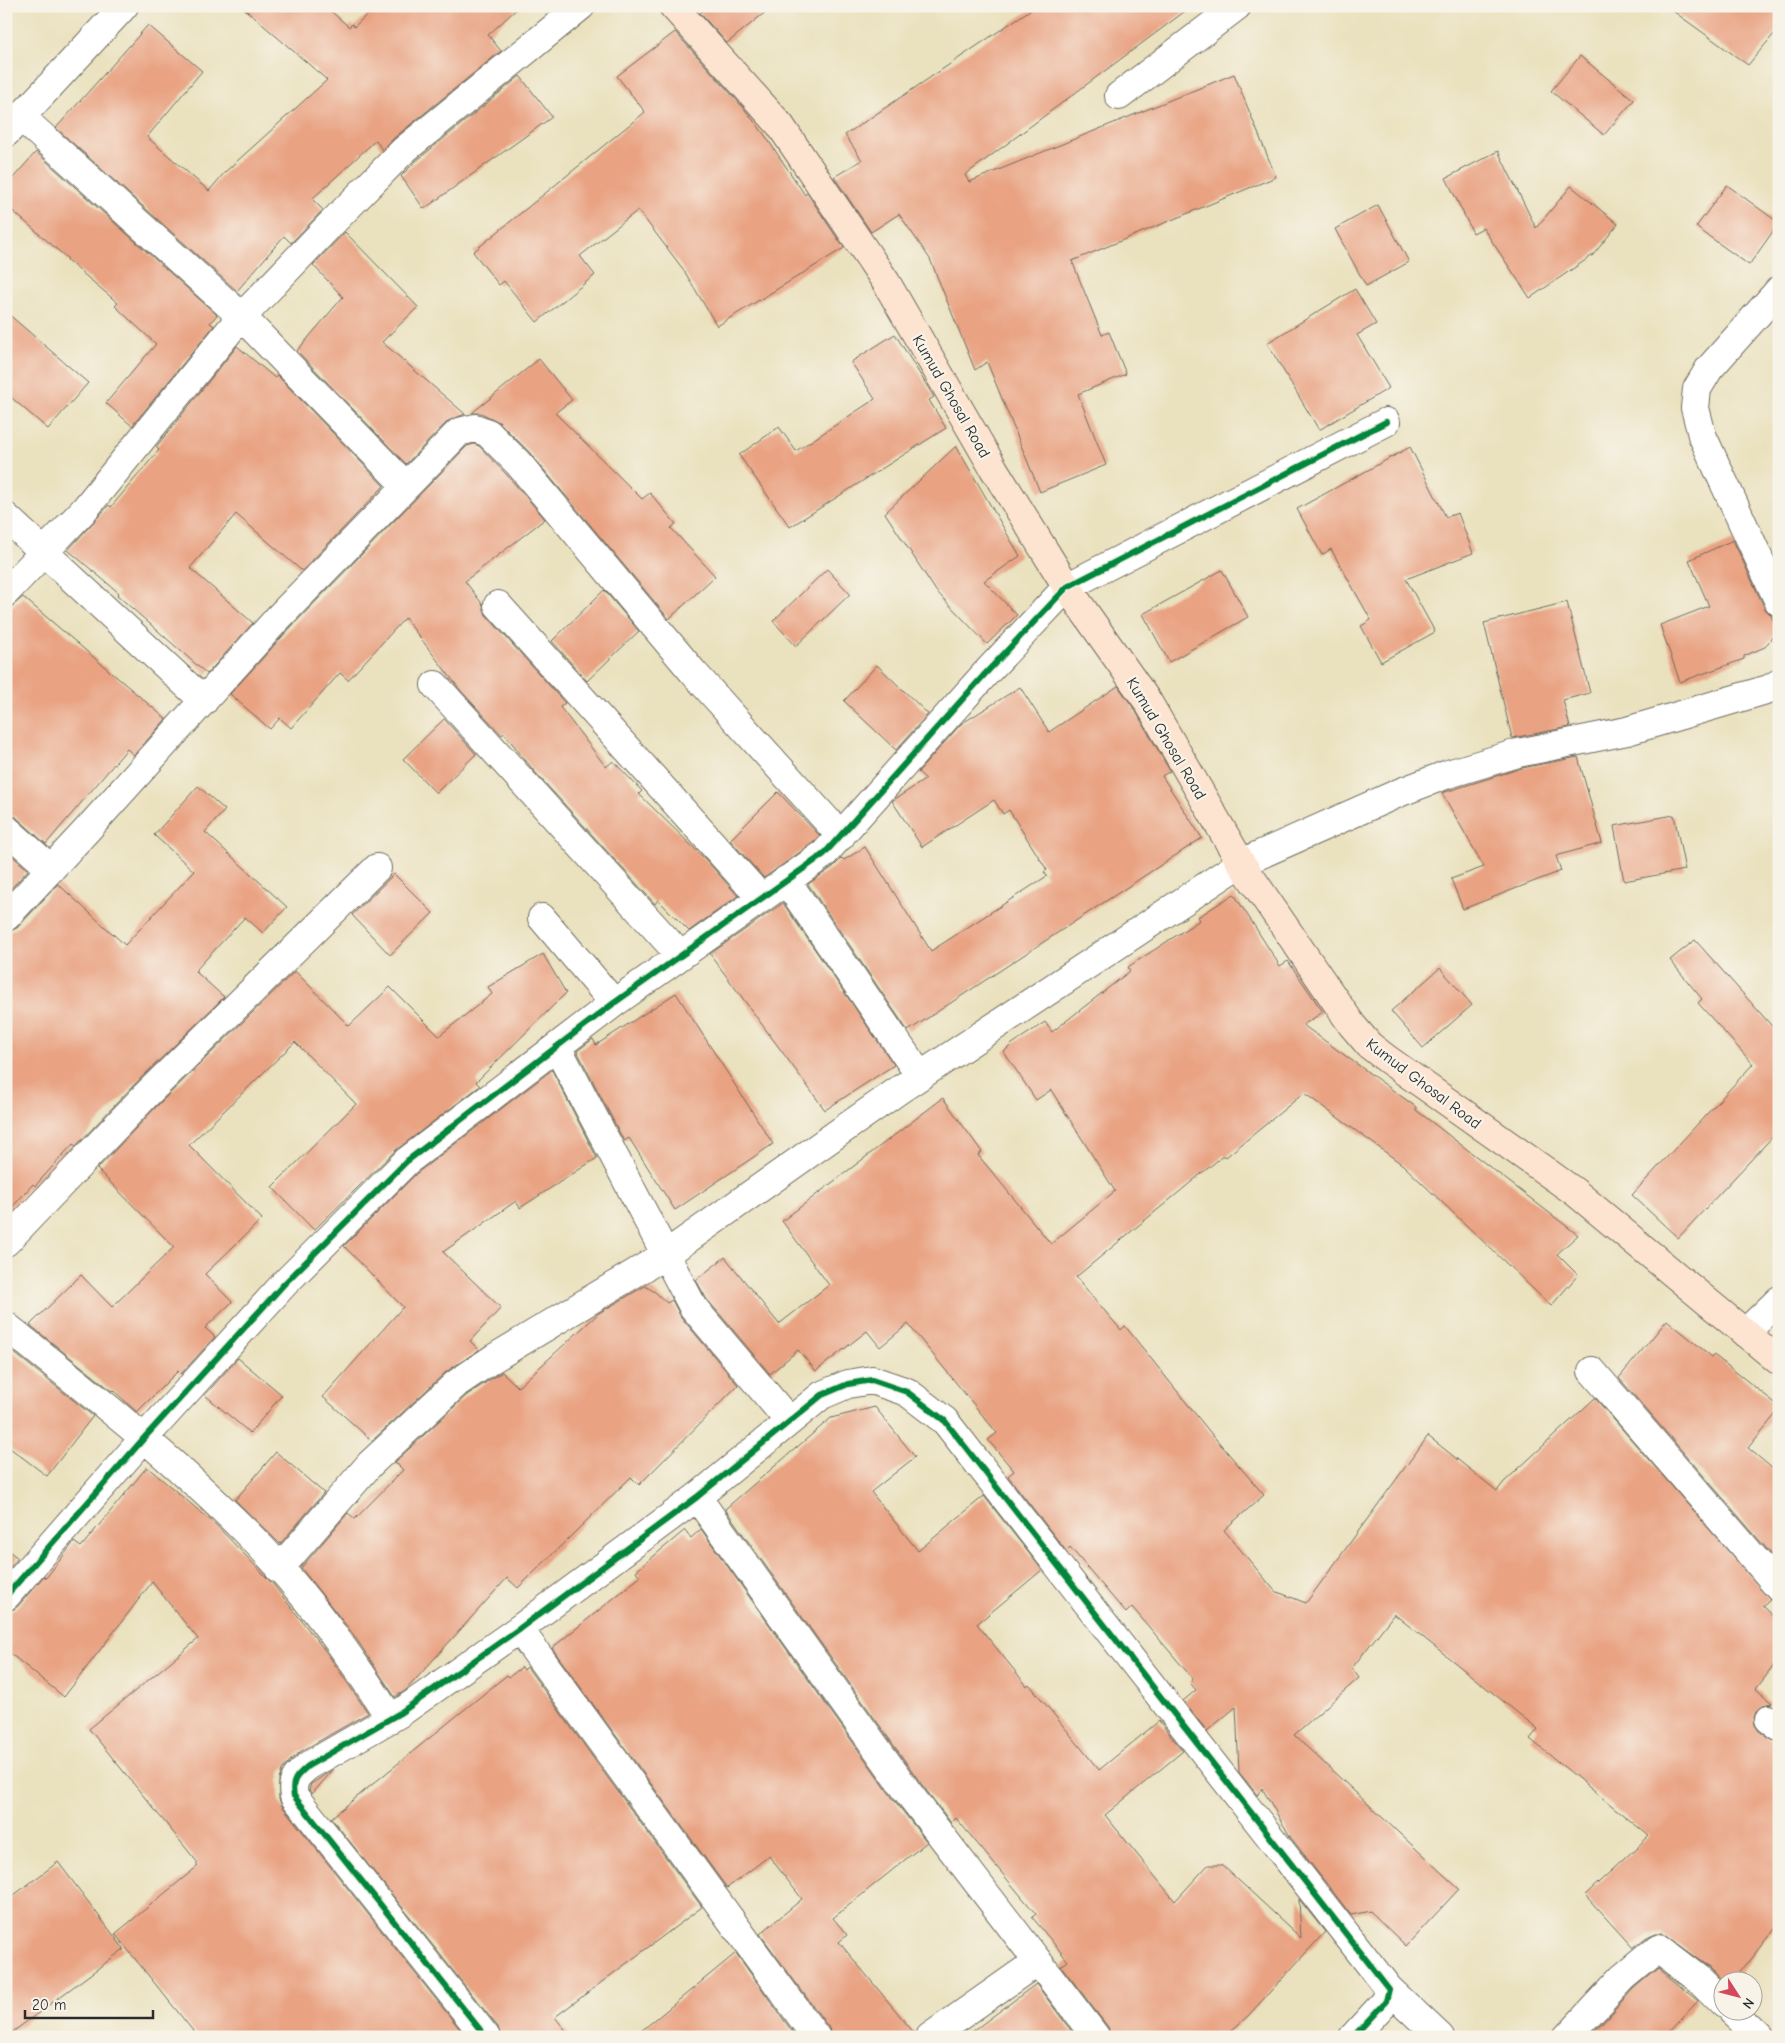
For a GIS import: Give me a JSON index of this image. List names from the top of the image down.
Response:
{
  "streets": {
    "street": ["Kumud Ghosal Road"]
  },
  "scale_bar": "20 m",
  "north": "bottom right"
}
